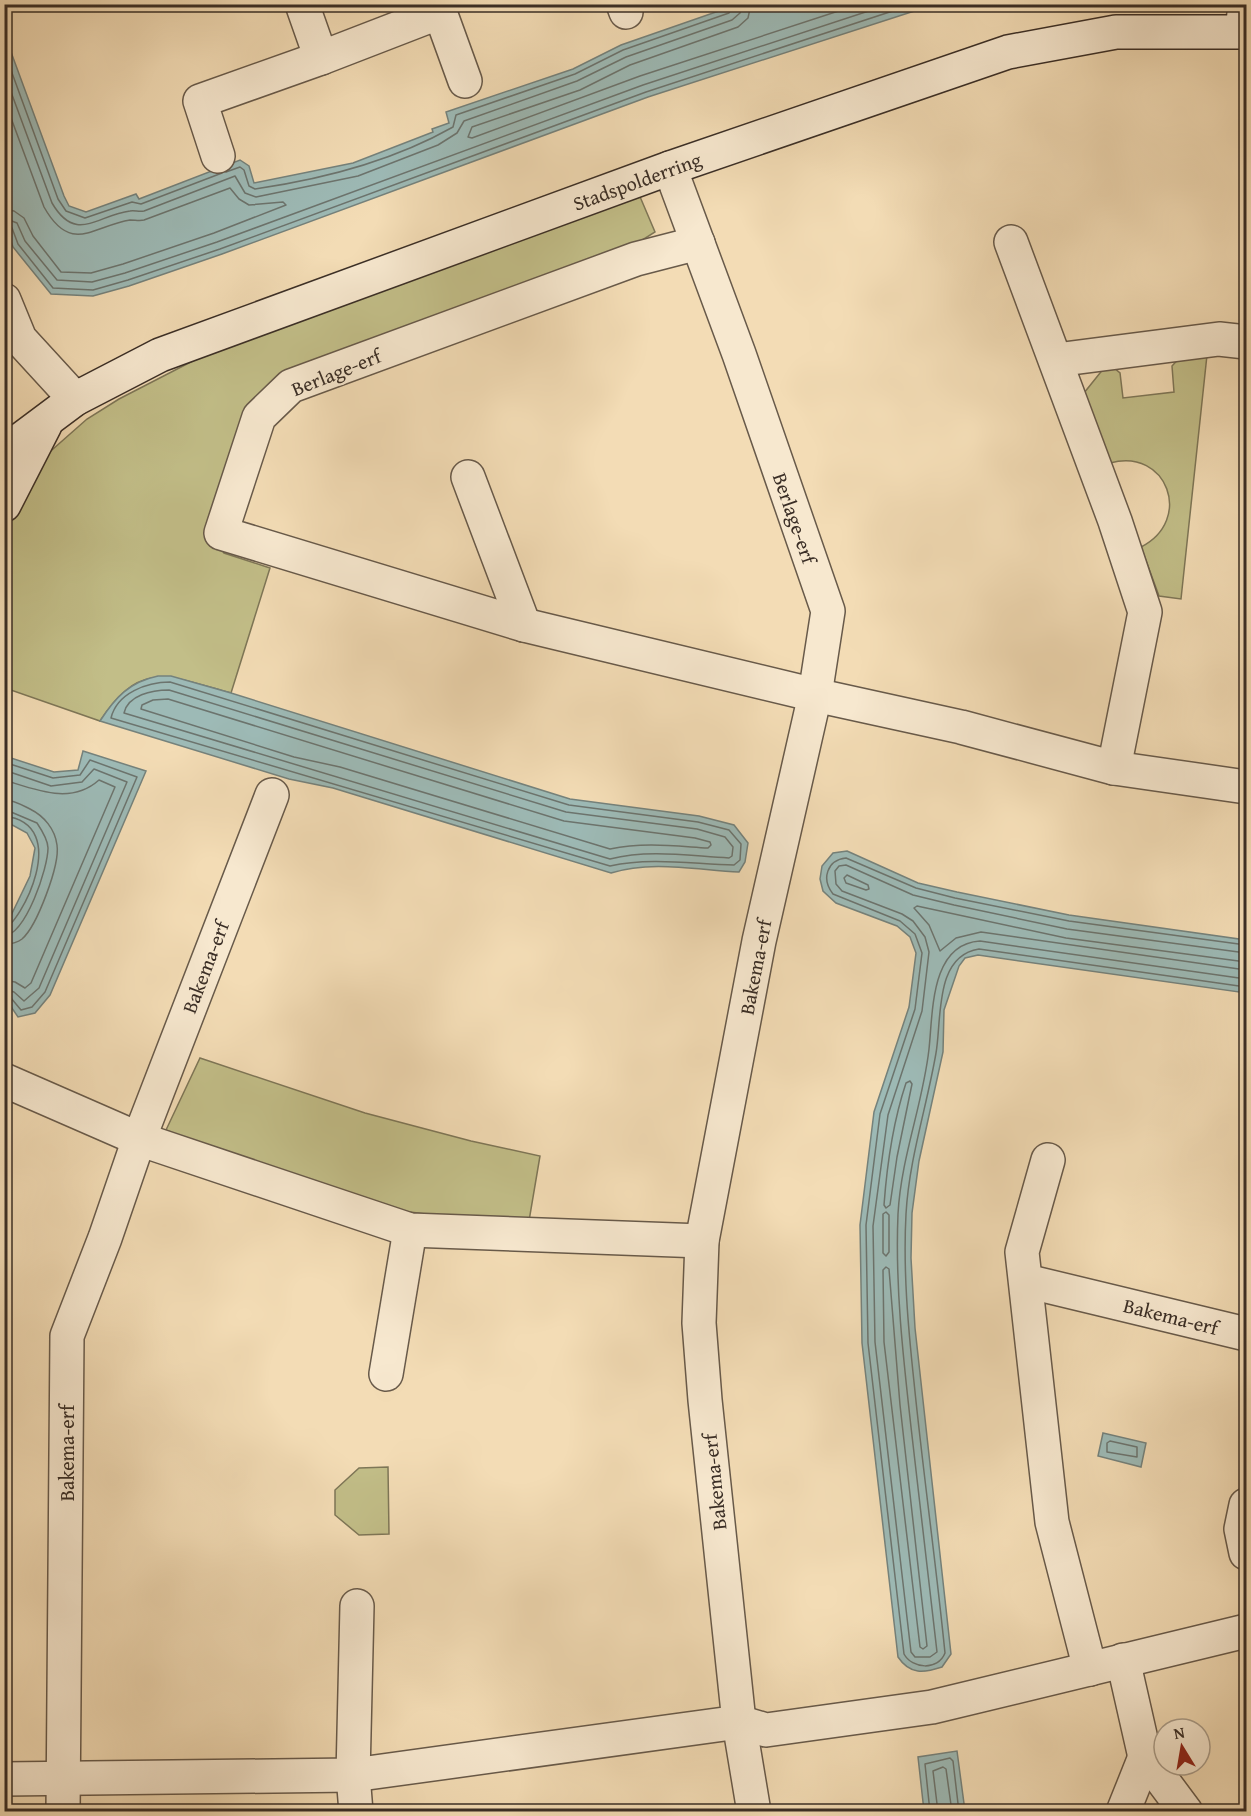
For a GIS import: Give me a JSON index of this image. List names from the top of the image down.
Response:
{
  "streets": {
    "street": ["Stadspolderring", "Berlage-erf", "Bakema-erf"]
  },
  "crossings": [
    ["Stadspolderring", "Berlage-erf"],
    ["Berlage-erf", "Bakema-erf"]
  ],
  "north": "top"
}
